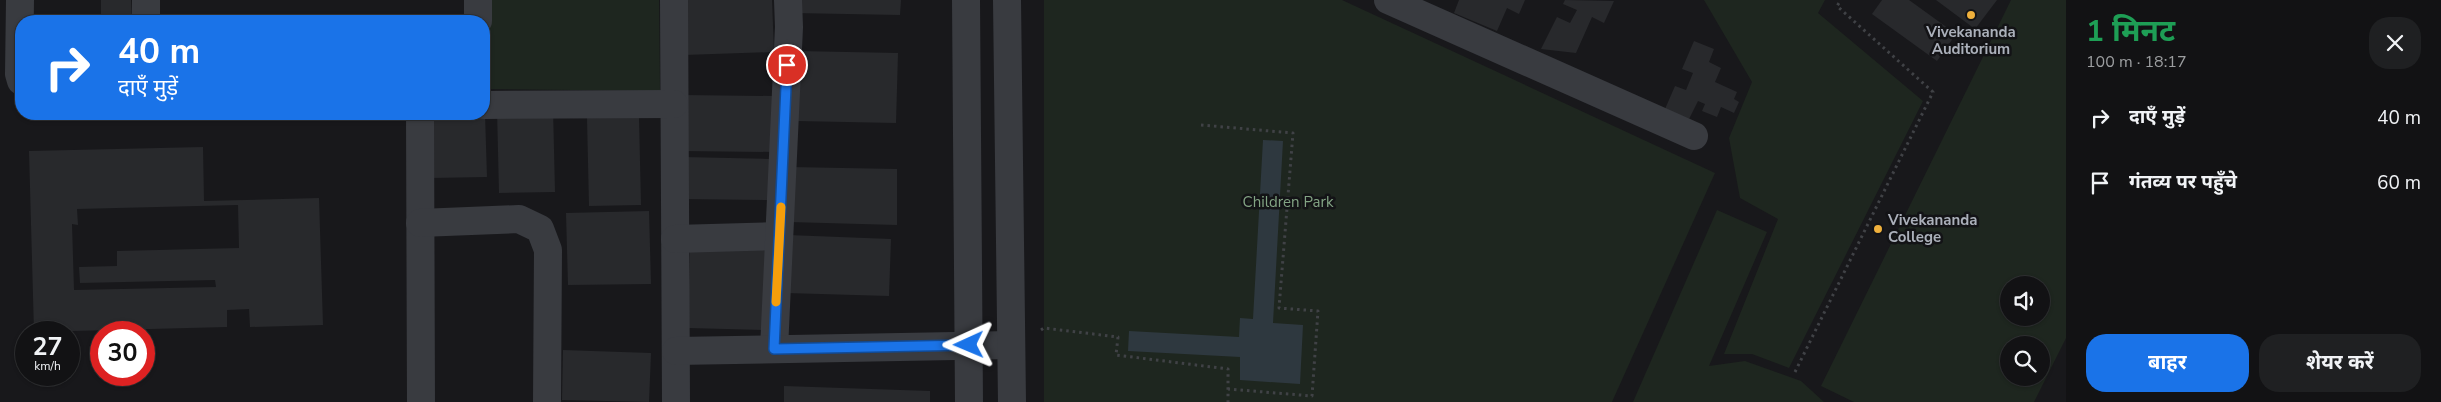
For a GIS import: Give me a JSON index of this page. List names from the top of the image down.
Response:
{
  "parks": ["Children Park"],
  "places": ["Vivekananda Auditorium", "Vivekananda College"],
  "page": {
    "heading": ["1 मिनट", "100 m · 18:17"],
    "turn": ["40 m", "दाएँ मुड़ें"],
    "list": [
      {
        "name": "दाएँ मुड़ें",
        "value": "40 m"
      },
      {
        "name": "गंतव्य पर पहुँचे",
        "value": "60 m"
      }
    ],
    "speed": "27 km/h",
    "limit": "30",
    "buttons": ["बाहर", "शेयर करें"]
  }
}
